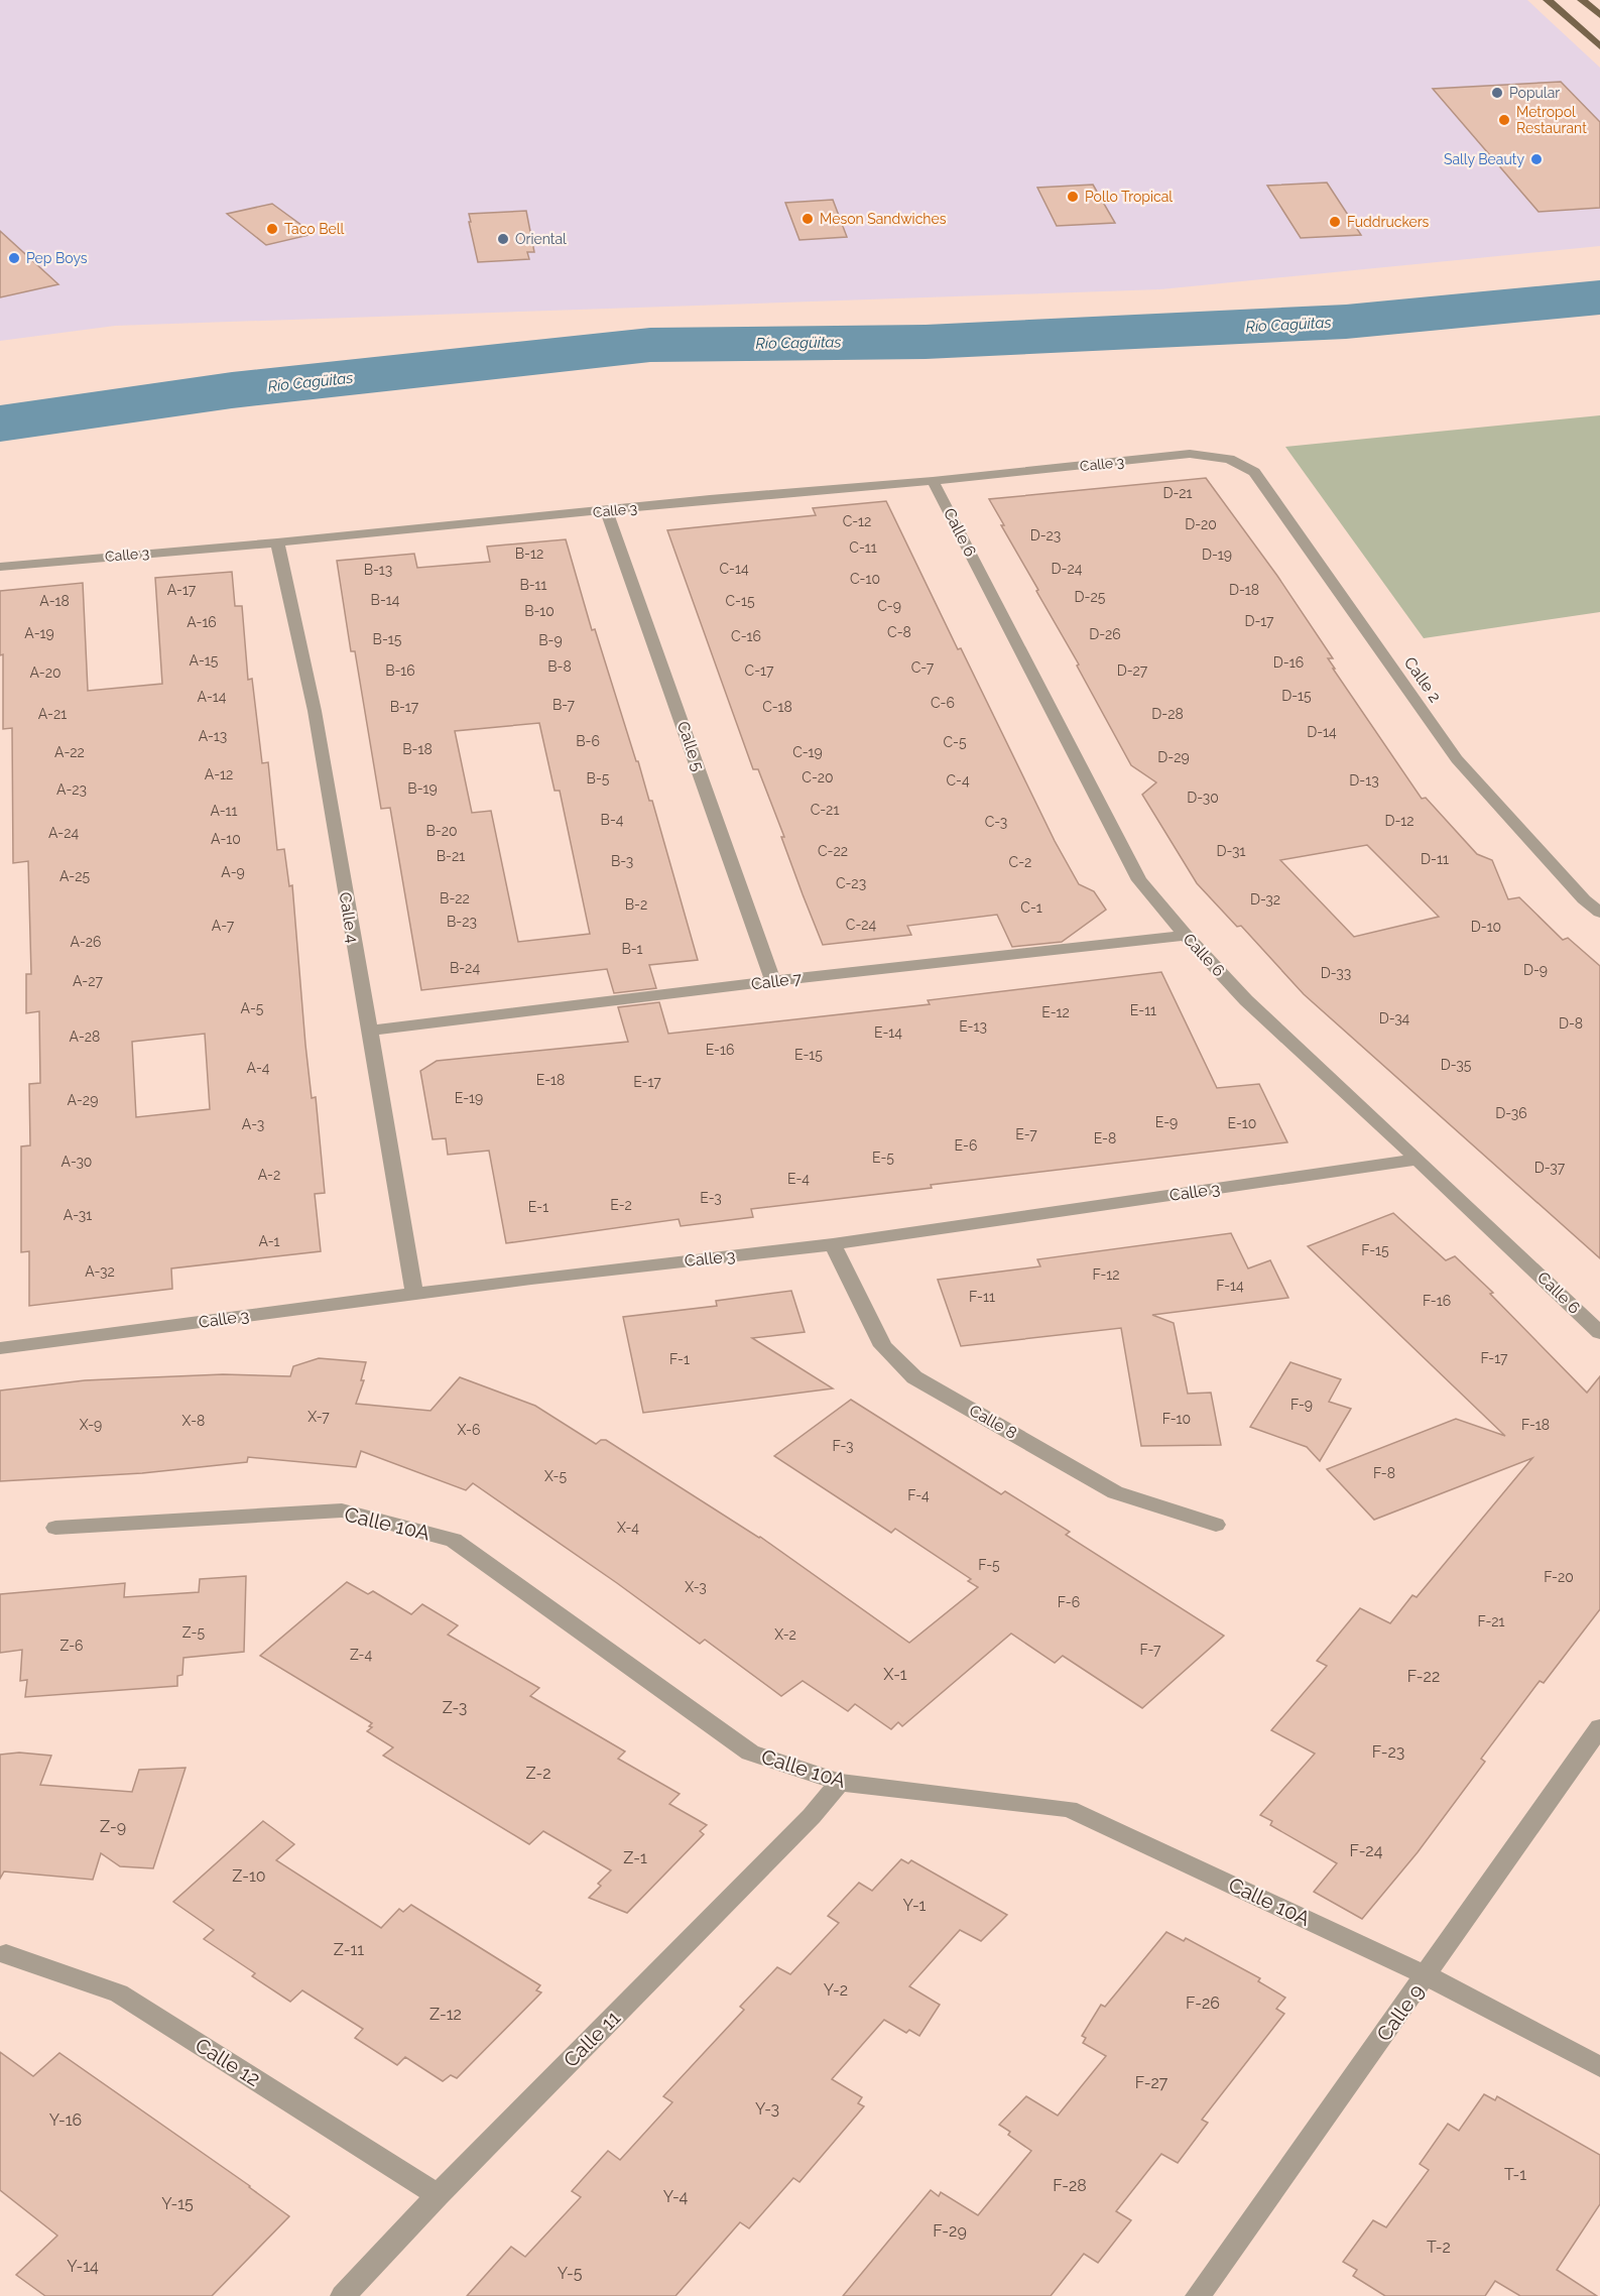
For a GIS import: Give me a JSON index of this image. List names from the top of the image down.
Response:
{
  "streets": {
    "street": [
      "Calle 3",
      "Calle 6",
      "Calle 2",
      "Calle 5",
      "Calle 4",
      "Calle 7",
      "Calle 8",
      "Calle 10A",
      "Calle 9",
      "Calle 11",
      "Calle 12"
    ]
  },
  "crossings": [
    ["Calle 3", "Calle 6"],
    ["Calle 3", "Calle 2"],
    ["Calle 3", "Calle 5"],
    ["Calle 3", "Calle 4"],
    ["Calle 3", "Calle 8"],
    ["Calle 6", "Calle 7"],
    ["Calle 5", "Calle 7"],
    ["Calle 4", "Calle 7"],
    ["Calle 10A", "Calle 9"],
    ["Calle 10A", "Calle 11"],
    ["Calle 11", "Calle 12"]
  ],
  "water": ["Río Cagüitas"],
  "places": [
    "Popular",
    "Metropol Restaurant",
    "Sally Beauty",
    "Pollo Tropical",
    "Meson Sandwiches",
    "Fuddruckers",
    "Taco Bell",
    "Oriental",
    "Pep Boys"
  ],
  "house_numbers": [
    "D-21",
    "C-12",
    "D-20",
    "D-23",
    "C-11",
    "B-12",
    "D-19",
    "C-14",
    "D-24",
    "B-13",
    "C-10",
    "B-11",
    "A-17",
    "D-18",
    "D-25",
    "B-14",
    "A-18",
    "C-15",
    "C-9",
    "B-10",
    "D-17",
    "A-16",
    "C-8",
    "A-19",
    "D-26",
    "C-16",
    "B-15",
    "B-9",
    "A-15",
    "D-16",
    "B-8",
    "C-7",
    "B-16",
    "C-17",
    "D-27",
    "A-20",
    "D-15",
    "A-14",
    "C-6",
    "B-7",
    "B-17",
    "C-18",
    "A-21",
    "D-28",
    "D-14",
    "A-13",
    "B-6",
    "C-5",
    "B-18",
    "A-22",
    "C-19",
    "D-29",
    "A-12",
    "C-20",
    "B-5",
    "C-4",
    "D-13",
    "B-19",
    "A-23",
    "D-30",
    "C-21",
    "A-11",
    "B-4",
    "D-12",
    "C-3",
    "B-20",
    "A-24",
    "A-10",
    "C-22",
    "D-31",
    "B-21",
    "D-11",
    "B-3",
    "C-2",
    "A-9",
    "A-25",
    "C-23",
    "B-22",
    "D-32",
    "B-2",
    "C-1",
    "B-23",
    "C-24",
    "A-7",
    "D-10",
    "A-26",
    "B-1",
    "B-24",
    "D-9",
    "D-33",
    "A-27",
    "A-5",
    "E-11",
    "E-12",
    "D-34",
    "D-8",
    "E-13",
    "E-14",
    "A-28",
    "E-16",
    "E-15",
    "D-35",
    "A-4",
    "E-18",
    "E-17",
    "E-19",
    "A-29",
    "D-36",
    "E-9",
    "E-10",
    "A-3",
    "E-7",
    "E-8",
    "E-6",
    "E-5",
    "A-30",
    "D-37",
    "A-2",
    "E-4",
    "E-3",
    "E-2",
    "E-1",
    "A-31",
    "A-1",
    "F-15",
    "A-32",
    "F-12",
    "F-14",
    "F-11",
    "F-16",
    "F-17",
    "F-1",
    "F-9",
    "X-7",
    "F-10",
    "X-8",
    "X-9",
    "F-18",
    "X-6",
    "F-3",
    "F-8",
    "X-5",
    "F-4",
    "X-4",
    "F-5",
    "F-20",
    "X-3",
    "F-6",
    "F-21",
    "Z-5",
    "X-2",
    "Z-6",
    "F-7",
    "Z-4",
    "X-1",
    "F-22",
    "Z-3",
    "F-23",
    "Z-2",
    "Z-9",
    "F-24",
    "Z-1",
    "Z-10",
    "Y-1",
    "Z-11",
    "Y-2",
    "F-26",
    "Z-12",
    "F-27",
    "Y-3",
    "Y-16",
    "T-1",
    "F-28",
    "Y-4",
    "Y-15",
    "F-29",
    "T-2",
    "Y-14",
    "Y-5"
  ]
}
